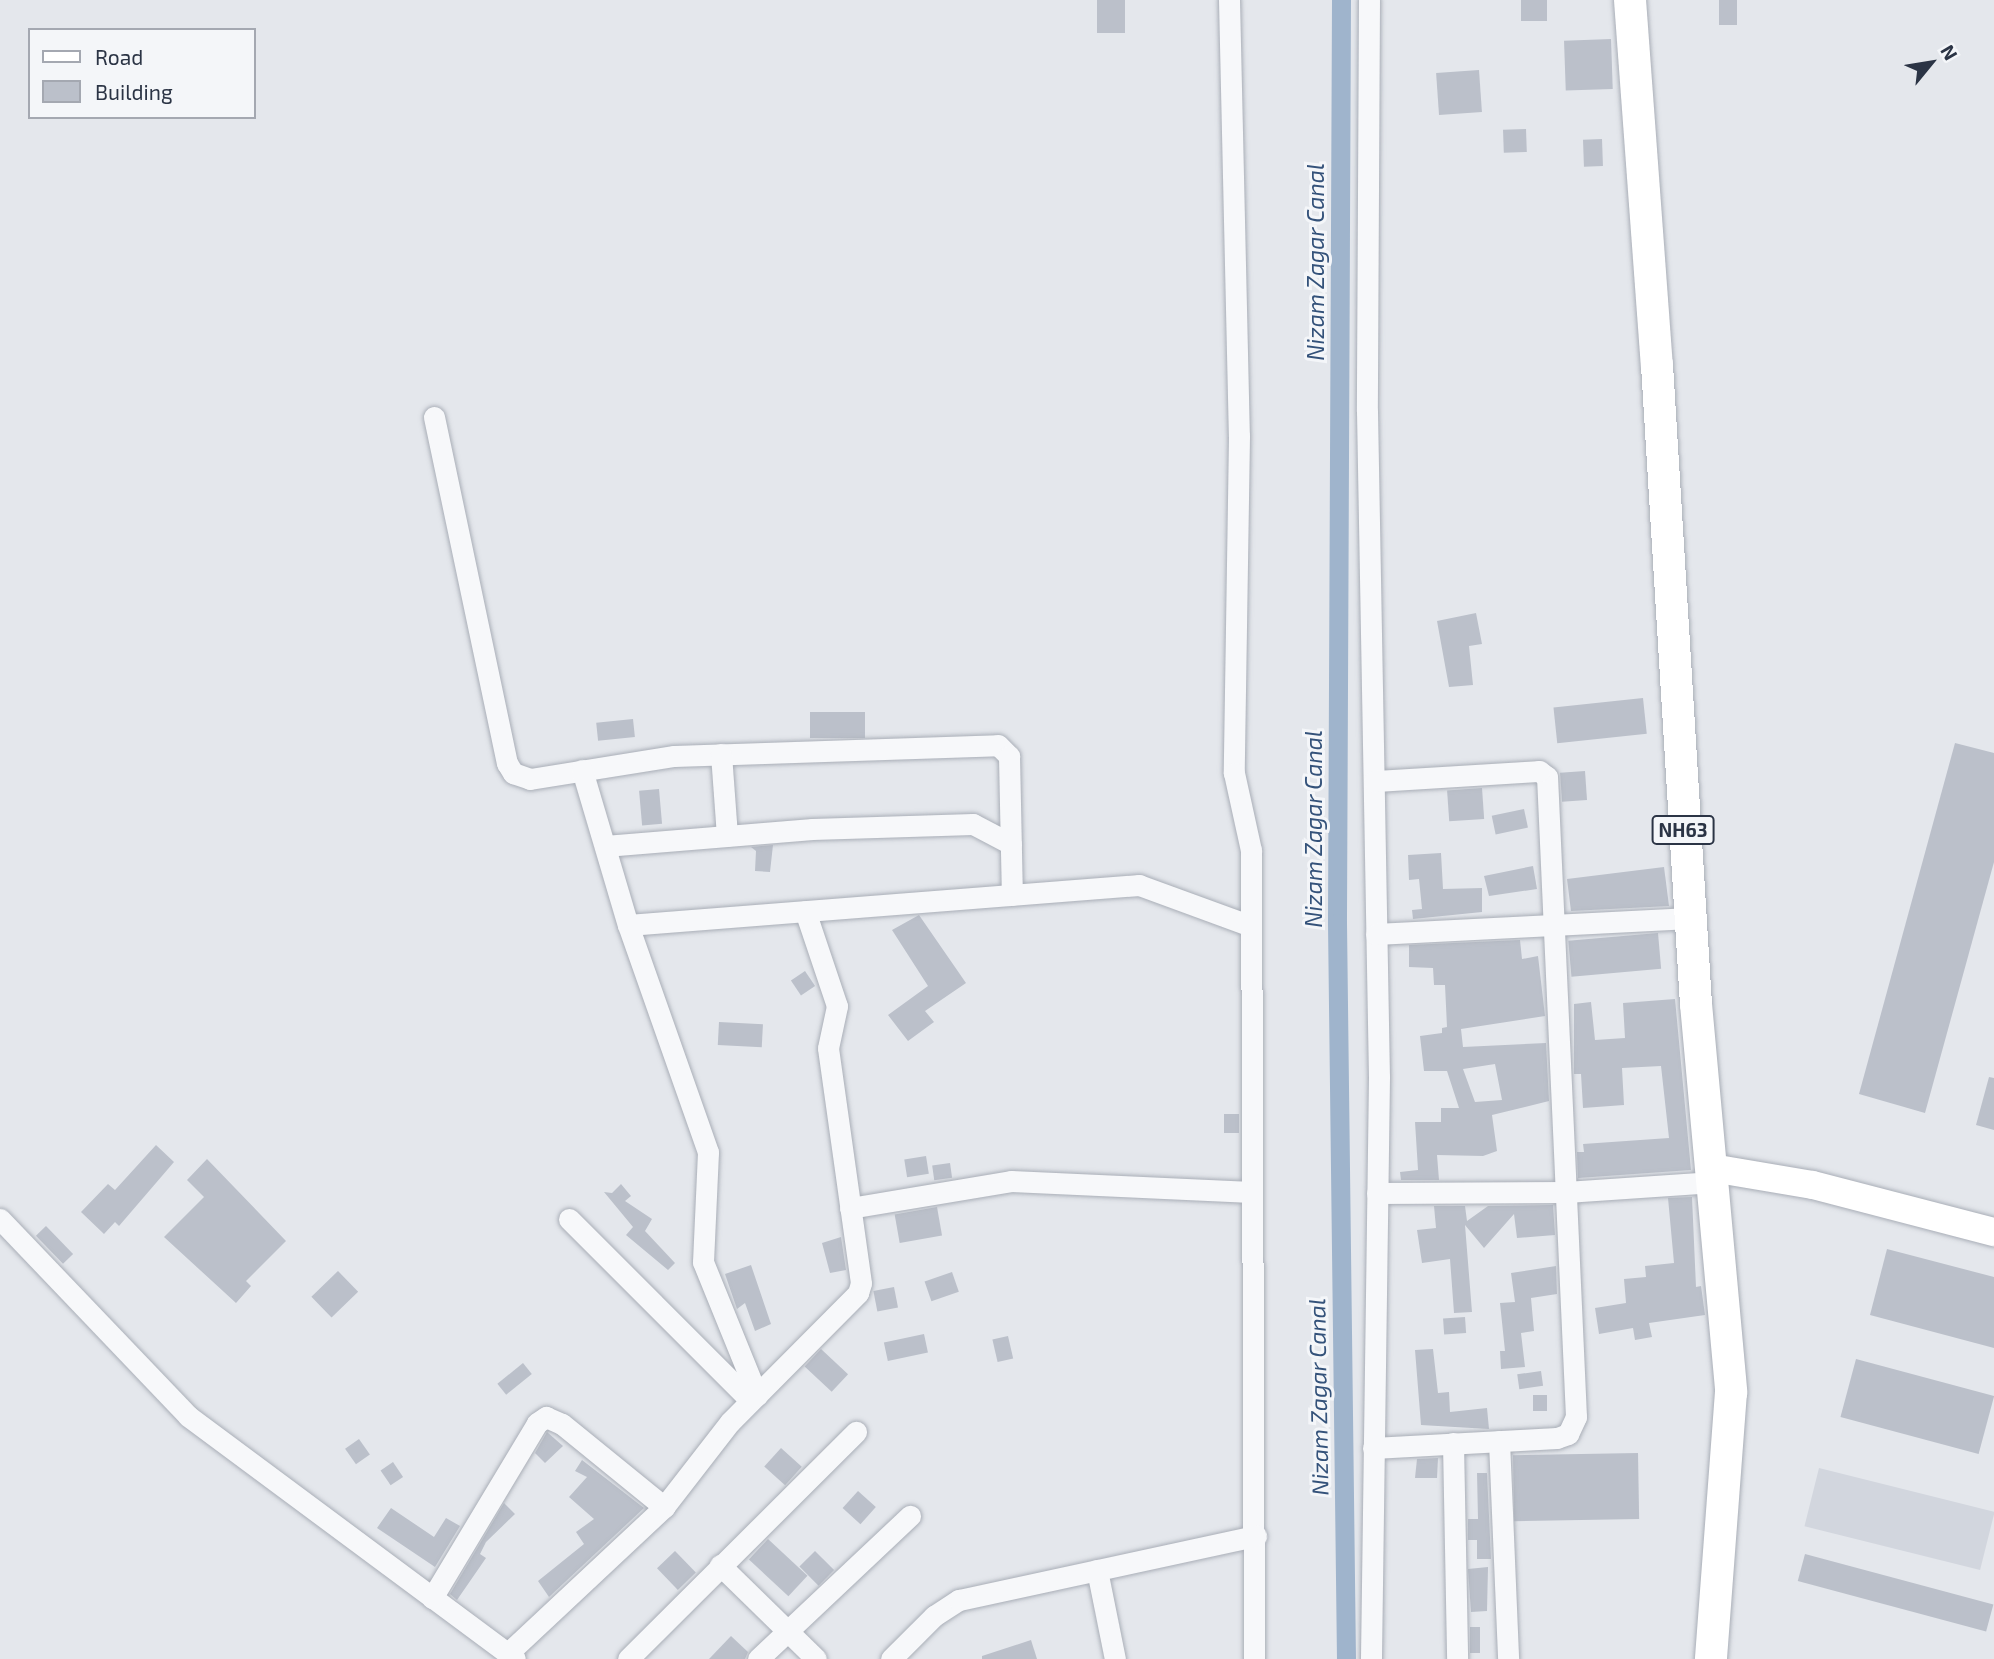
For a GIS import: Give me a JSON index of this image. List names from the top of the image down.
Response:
{
  "streets": {
    "highway": ["NH63"]
  },
  "water": ["Nizam Zagar Canal"],
  "legend": ["Road", "Building"],
  "north": "top right"
}
